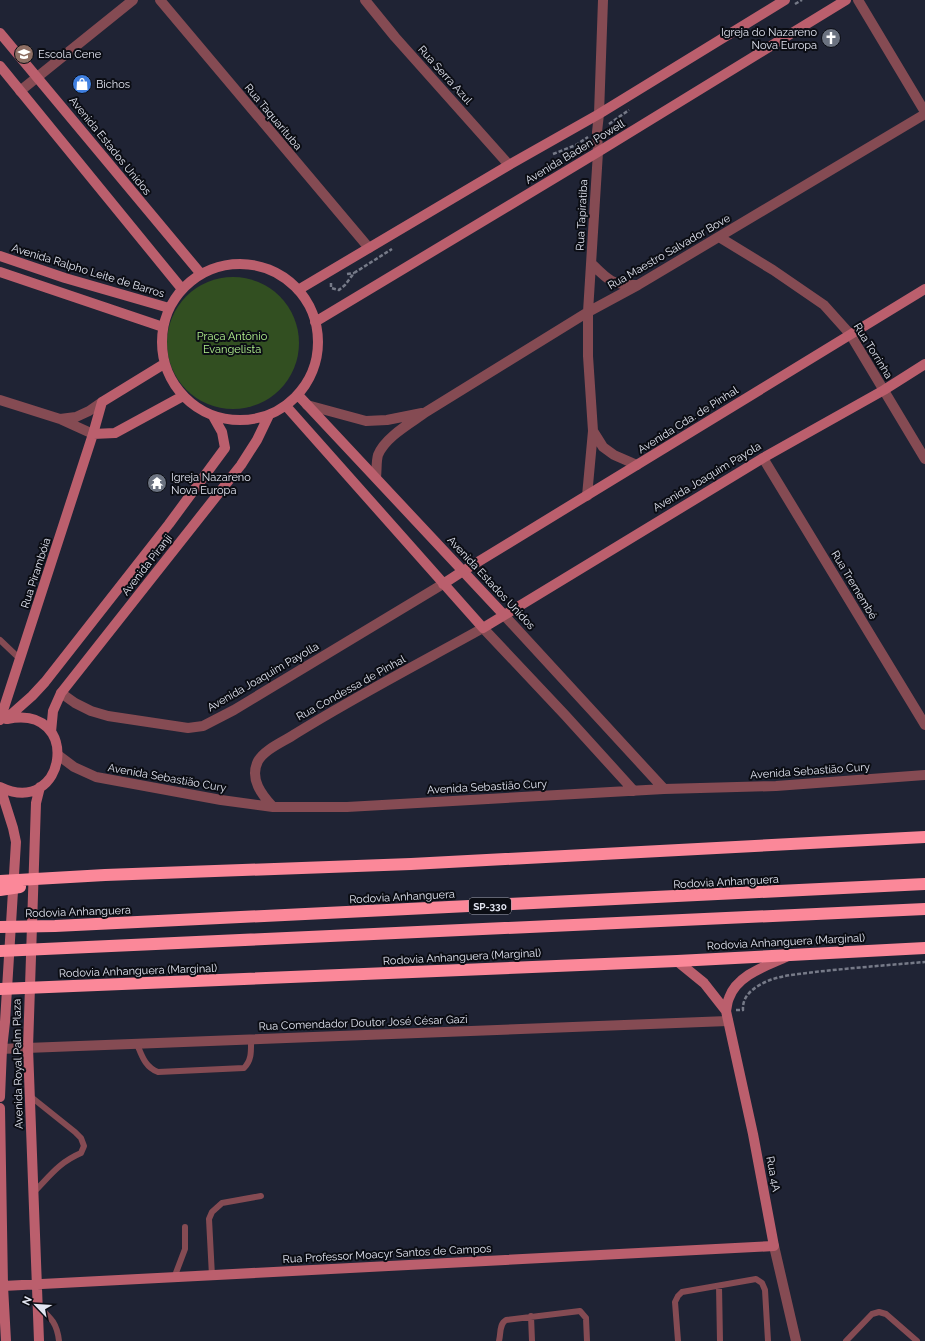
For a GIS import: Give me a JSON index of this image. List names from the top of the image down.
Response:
{
  "streets": {
    "highway": ["Rodovia Anhanguera", "SP-330", "Rodovia Anhanguera (Marginal)"],
    "street": [
      "Rua Serra Azul",
      "Rua Taquarituba",
      "Avenida Estados Unidos",
      "Avenida Baden Powell",
      "Rua Tapiratiba",
      "Rua Maestro Salvador Bove",
      "Avenida Ralpho Leite de Barros",
      "Rua Torrinha",
      "Avenida Cda. de Pinhal",
      "Avenida Joaquim Payola",
      "Avenida Piranji",
      "Rua Pirambóia",
      "Rua Tremembé",
      "Avenida Joaquim Payolla",
      "Rua Condessa de Pinhal",
      "Avenida Sebastião Cury",
      "Rua Comendador Doutor José César Gazi",
      "Avenida Royal Palm Plaza",
      "Rua 4A",
      "Rua Professor Moacyr Santos de Campos"
    ]
  },
  "crossings": [
    ["Rua Serra Azul", "Avenida Baden Powell"],
    ["Rua Taquarituba", "Avenida Baden Powell"],
    ["Avenida Estados Unidos", "Rua Maestro Salvador Bove"],
    ["Avenida Estados Unidos", "Avenida Cda. de Pinhal"],
    ["Avenida Estados Unidos", "Avenida Joaquim Payola"],
    ["Avenida Estados Unidos", "Avenida Joaquim Payolla"],
    ["Avenida Estados Unidos", "Rua Condessa de Pinhal"],
    ["Avenida Estados Unidos", "Avenida Sebastião Cury"],
    ["Avenida Baden Powell", "Rua Tapiratiba"],
    ["Rua Tapiratiba", "Rua Maestro Salvador Bove"],
    ["Rua Tapiratiba", "Avenida Cda. de Pinhal"],
    ["Rua Maestro Salvador Bove", "Rua Torrinha"],
    ["Rua Torrinha", "Avenida Cda. de Pinhal"],
    ["Rua Torrinha", "Avenida Joaquim Payola"],
    ["Avenida Cda. de Pinhal", "Avenida Joaquim Payolla"],
    ["Avenida Joaquim Payola", "Rua Tremembé"],
    ["Avenida Joaquim Payola", "Rua Condessa de Pinhal"],
    ["Avenida Piranji", "Rua Pirambóia"],
    ["Avenida Piranji", "Avenida Joaquim Payolla"],
    ["Rua Condessa de Pinhal", "Avenida Sebastião Cury"],
    ["Rodovia Anhanguera (Marginal)", "Rua 4A"],
    ["Rua Comendador Doutor José César Gazi", "Avenida Royal Palm Plaza"],
    ["Rua Comendador Doutor José César Gazi", "Rua 4A"],
    ["Avenida Royal Palm Plaza", "Rua Professor Moacyr Santos de Campos"],
    ["Rua 4A", "Rua Professor Moacyr Santos de Campos"]
  ],
  "parks": ["Praça Antônio Evangelista"],
  "places": {
    "church": ["Igreja do Nazareno Nova Europa"],
    "school or university": ["Escola Cene"],
    "shop": ["Bichos"],
    "temple": ["Igreja Nazareno Nova Europa"]
  },
  "north": "top left"
}
